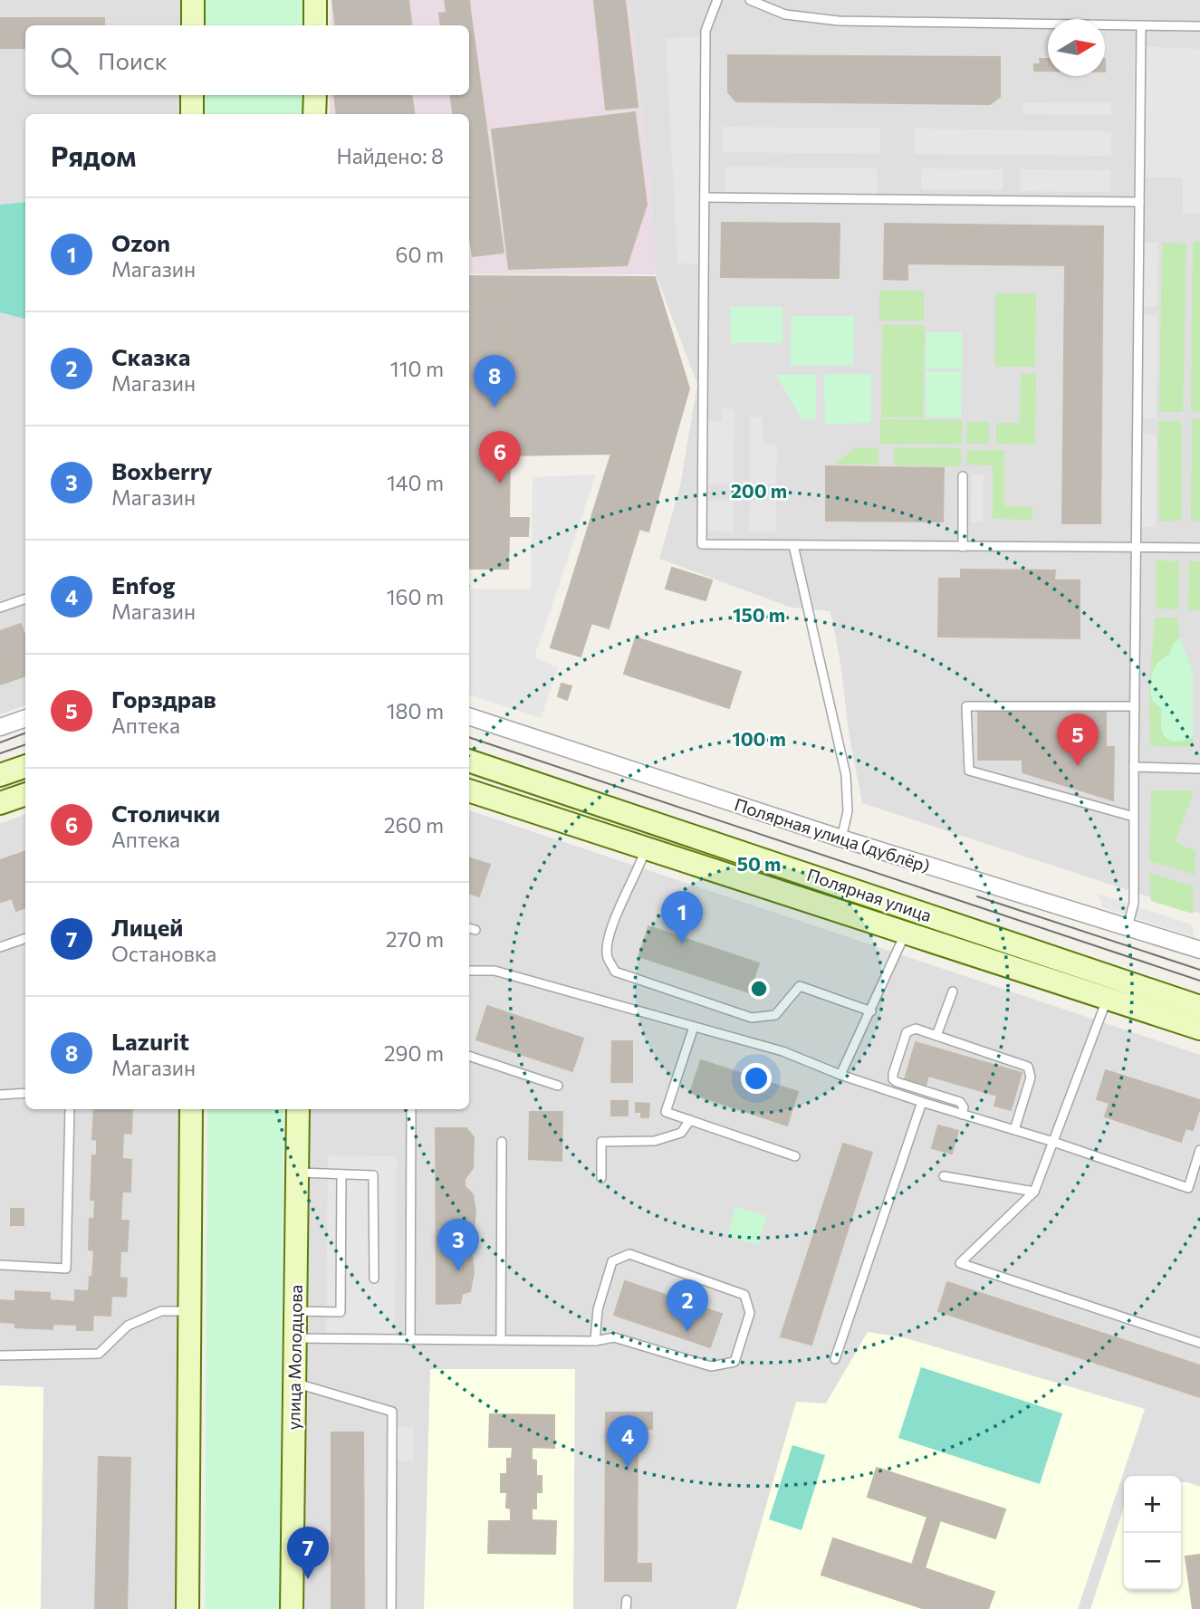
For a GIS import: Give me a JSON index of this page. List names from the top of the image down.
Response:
{
  "streets": {
    "main road": ["Полярная улица", "улица Молодцова"],
    "street": ["Полярная улица (дублёр)"]
  },
  "north": "right",
  "page": {
    "search": "Поиск",
    "heading": ["Рядом", "Найдено: 8"],
    "list": [
      {
        "mark": "1",
        "name": "Ozon",
        "note": "Магазин",
        "value": "60 m"
      },
      {
        "mark": "2",
        "name": "Сказка",
        "note": "Магазин",
        "value": "110 m"
      },
      {
        "mark": "3",
        "name": "Boxberry",
        "note": "Магазин",
        "value": "140 m"
      },
      {
        "mark": "4",
        "name": "Enfog",
        "note": "Магазин",
        "value": "160 m"
      },
      {
        "mark": "5",
        "name": "Горздрав",
        "note": "Аптека",
        "value": "180 m"
      },
      {
        "mark": "6",
        "name": "Столички",
        "note": "Аптека",
        "value": "260 m"
      },
      {
        "mark": "7",
        "name": "Лицей",
        "note": "Остановка",
        "value": "270 m"
      },
      {
        "mark": "8",
        "name": "Lazurit",
        "note": "Магазин",
        "value": "290 m"
      }
    ],
    "pins": [
      "8",
      "6",
      "5",
      "1",
      "3",
      "2",
      "4",
      "7"
    ],
    "map_buttons": ["+", "−"]
  },
  "rings": [
    "200 m",
    "150 m",
    "100 m",
    "50 m"
  ]
}
